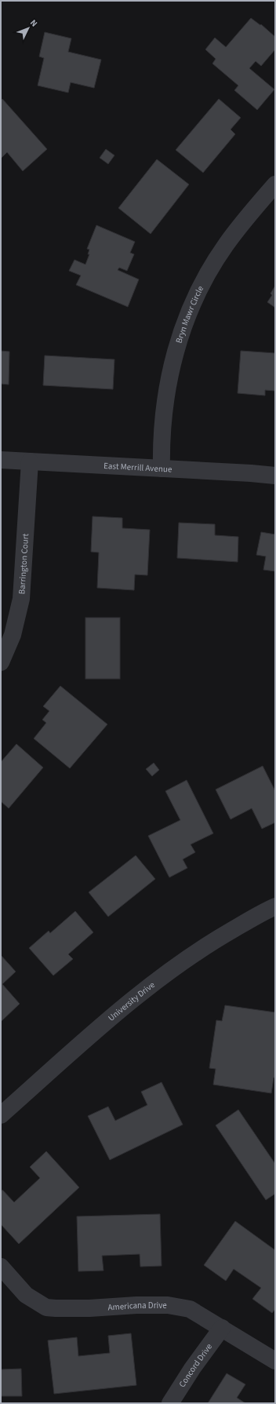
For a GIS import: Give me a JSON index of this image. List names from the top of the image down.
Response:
{
  "streets": {
    "street": [
      "Bryn Mawr Circle",
      "East Merrill Avenue",
      "Barrington Court",
      "University Drive",
      "Americana Drive",
      "Concord Drive"
    ]
  },
  "crossings": [
    ["Bryn Mawr Circle", "East Merrill Avenue"],
    ["East Merrill Avenue", "Barrington Court"],
    ["Americana Drive", "Concord Drive"]
  ],
  "north": "top right"
}
